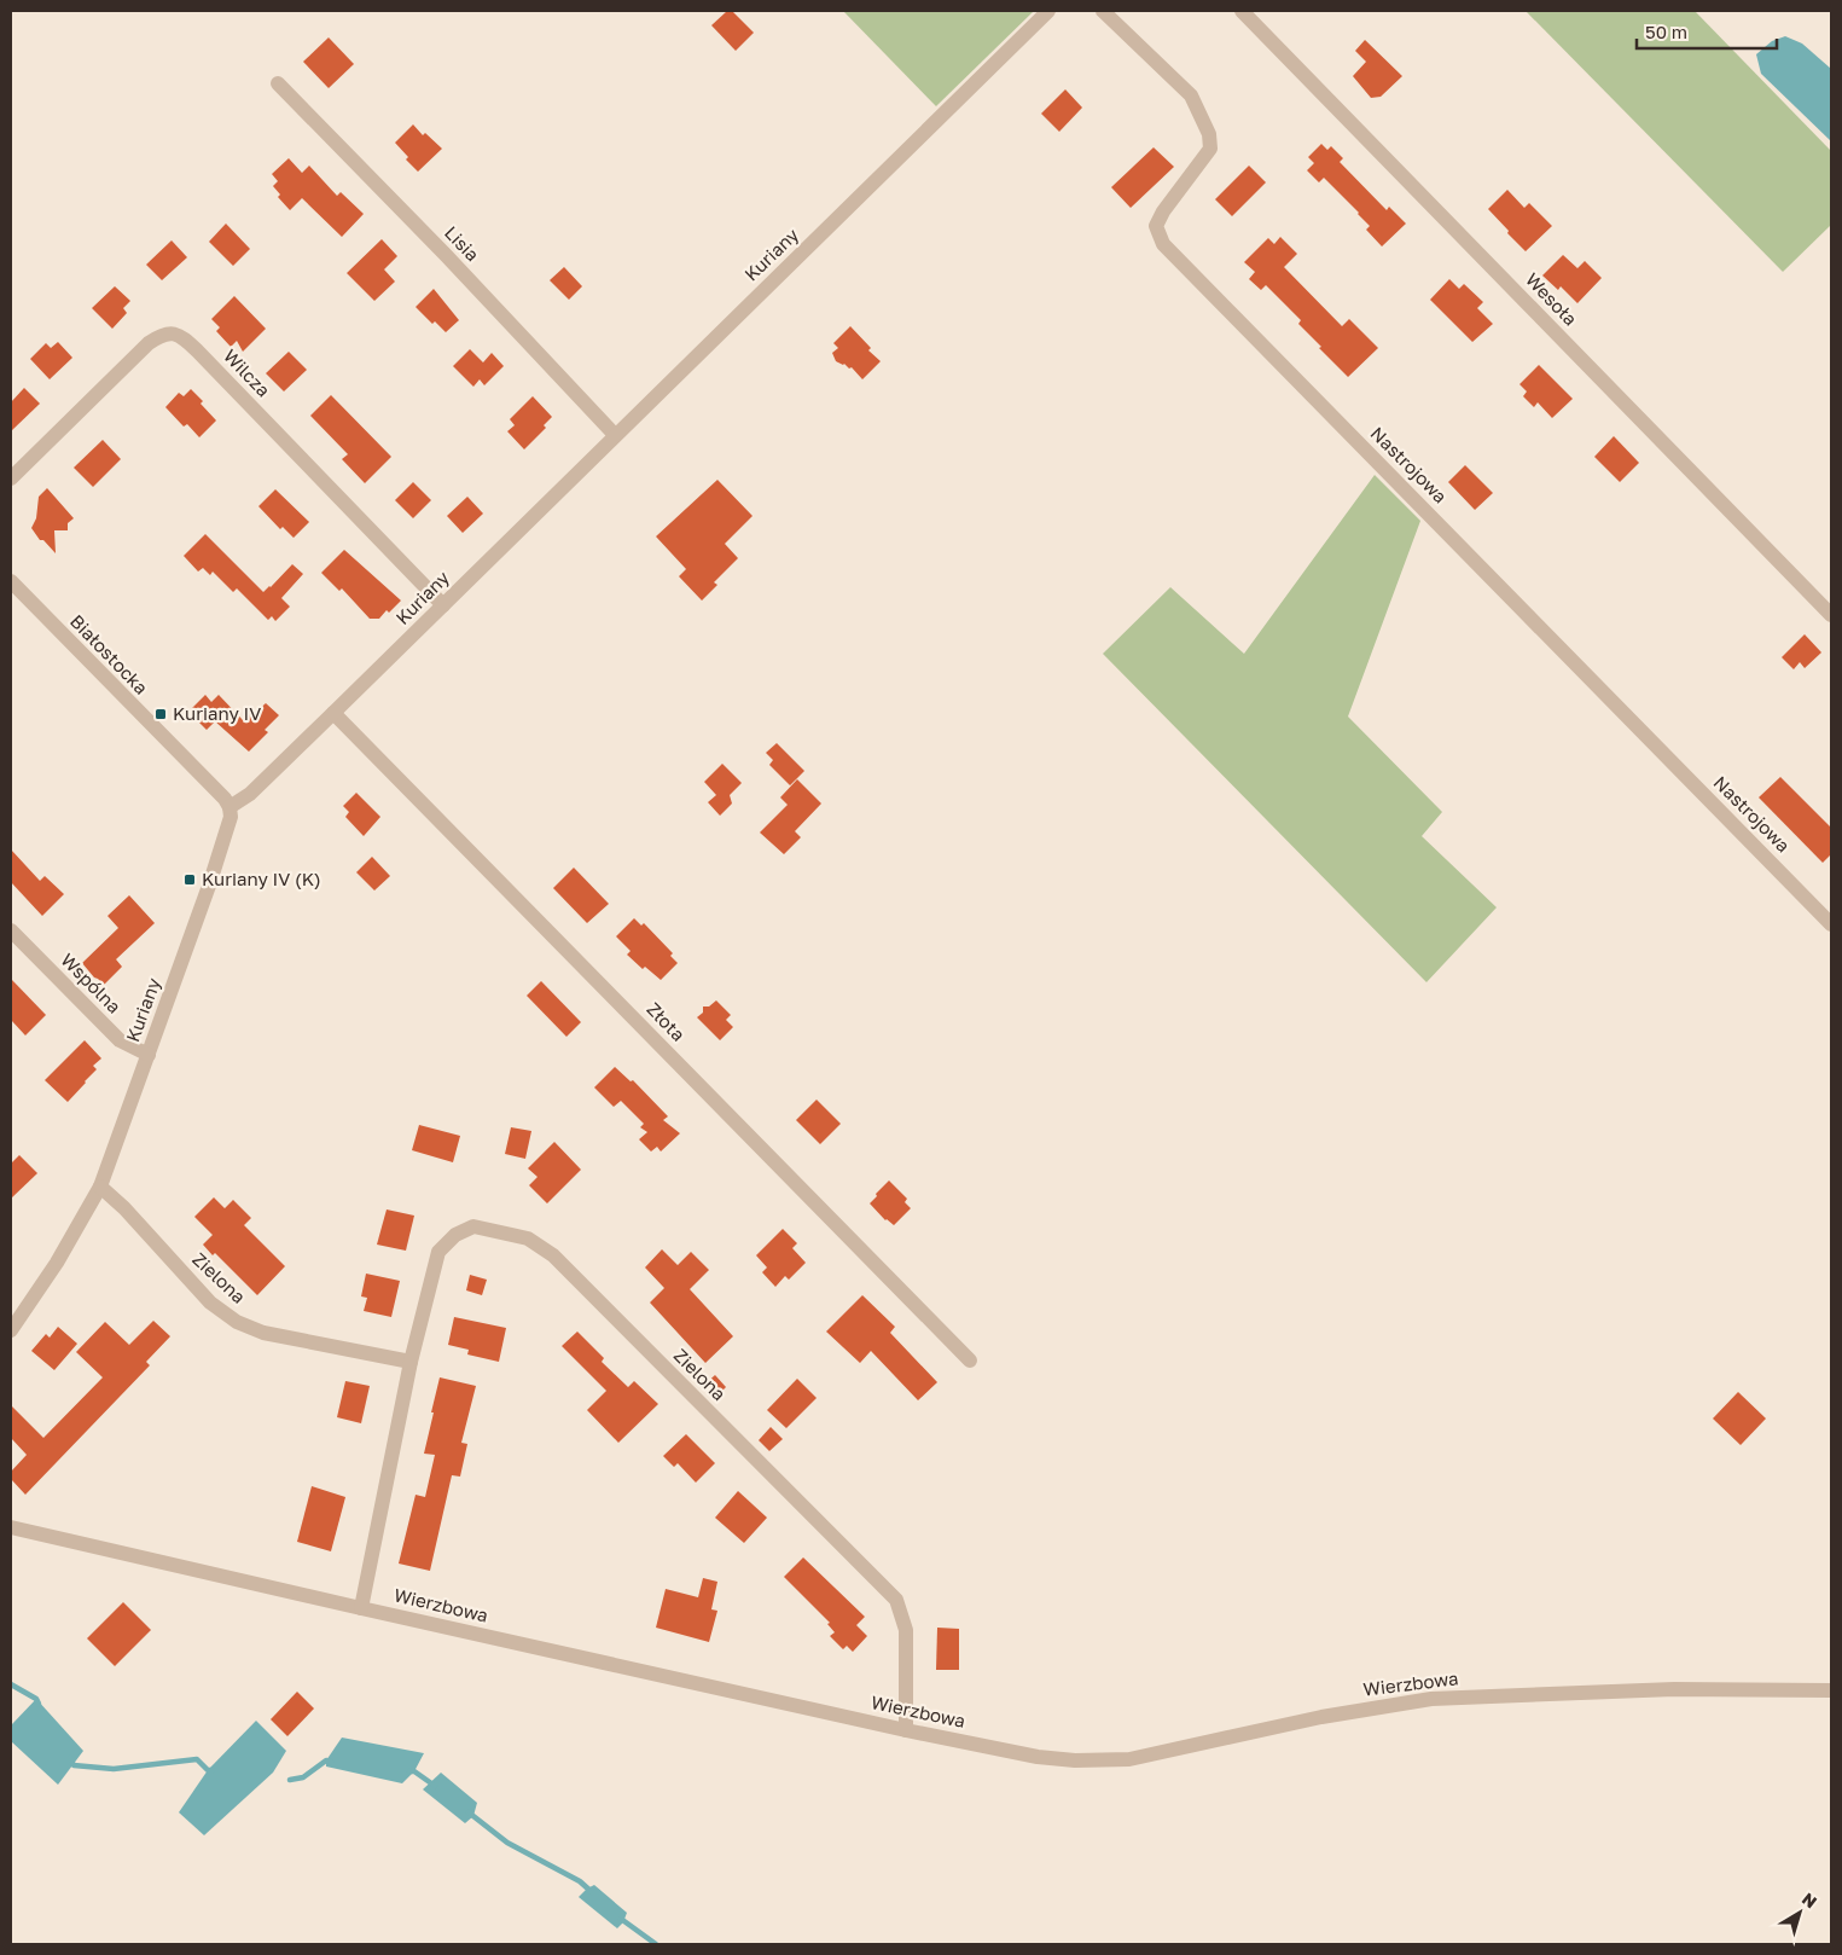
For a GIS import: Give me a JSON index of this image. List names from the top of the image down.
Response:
{
  "streets": {
    "street": [
      "Lisia",
      "Kuriany",
      "Wesoła",
      "Wilcza",
      "Nastrojowa",
      "Białostocka",
      "Wspólna",
      "Złota",
      "Zielona",
      "Wierzbowa"
    ]
  },
  "crossings": [
    ["Lisia", "Kuriany"],
    ["Kuriany", "Wilcza"],
    ["Kuriany", "Białostocka"],
    ["Kuriany", "Wspólna"],
    ["Kuriany", "Złota"],
    ["Kuriany", "Zielona"],
    ["Zielona", "Wierzbowa"]
  ],
  "places": {
    "transit": ["Kuriany IV", "Kuriany IV (K)"]
  },
  "scale_bar": "50 m",
  "north": "top right"
}
